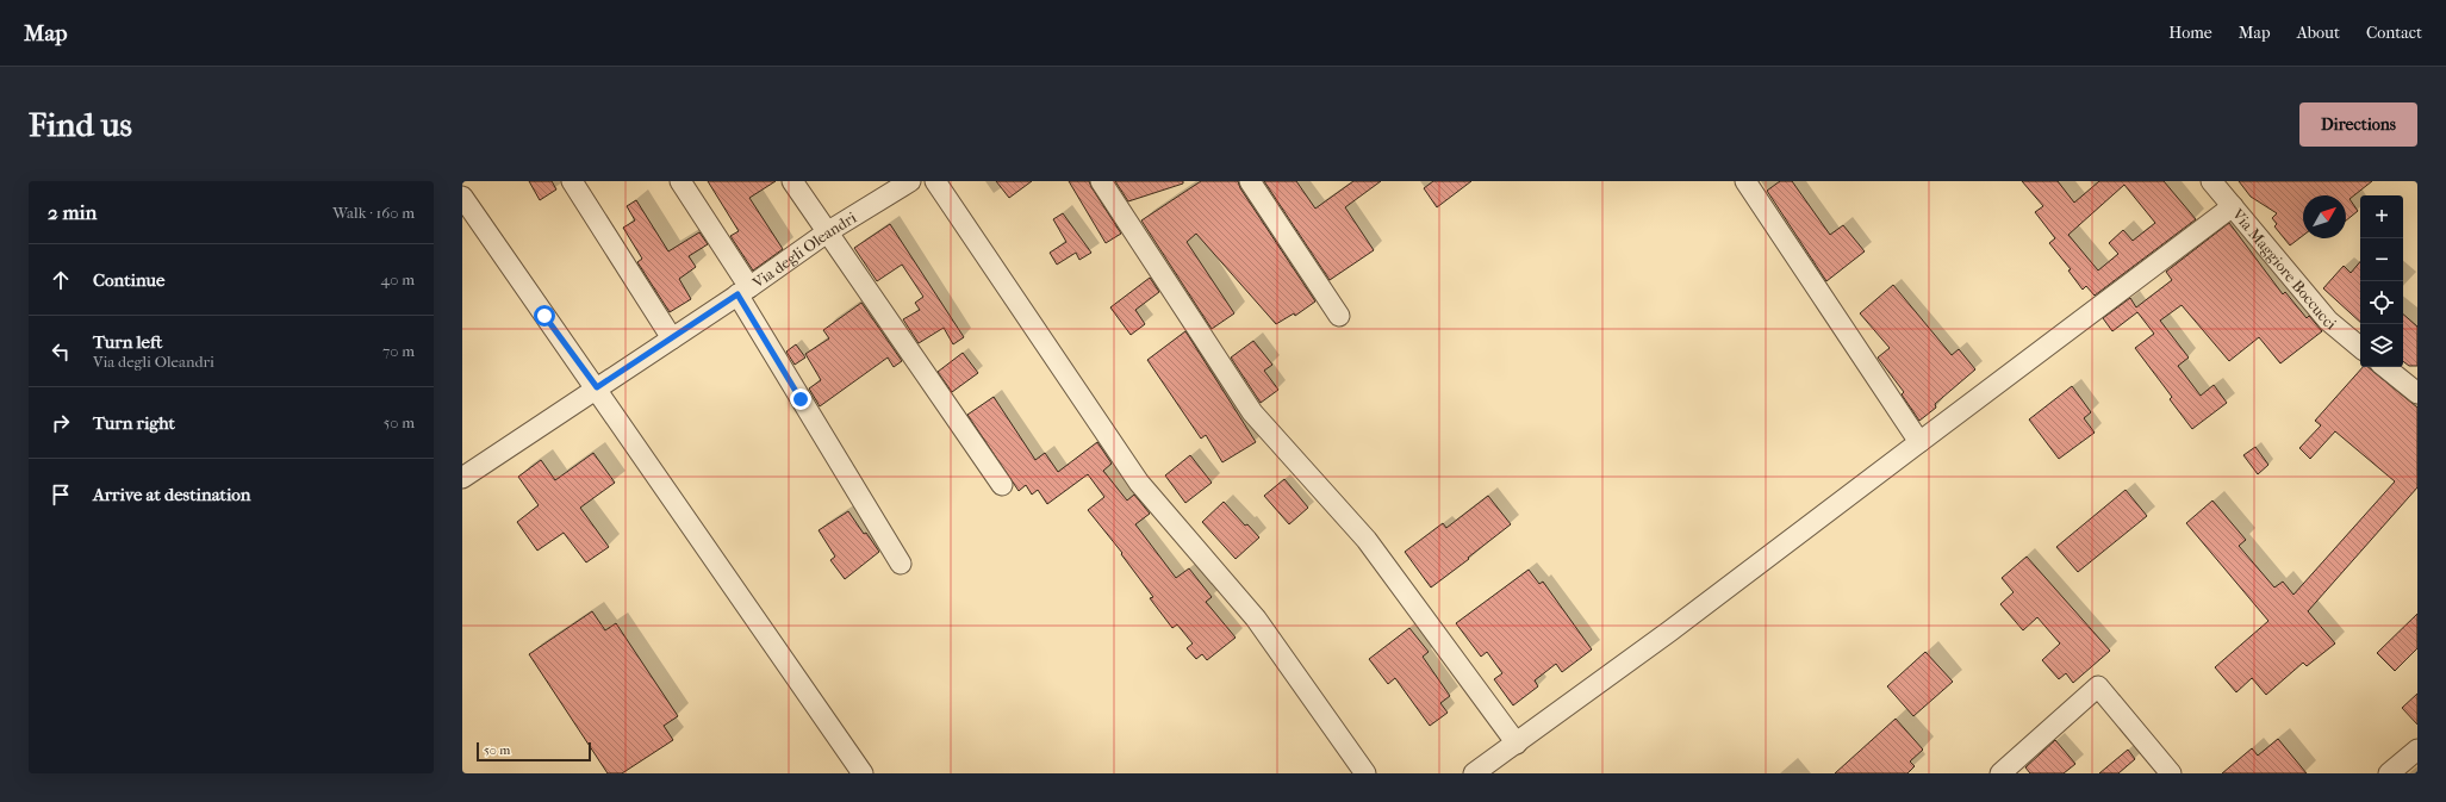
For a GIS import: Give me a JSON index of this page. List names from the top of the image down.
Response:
{
  "streets": {
    "street": ["Via degli Oleandri", "Via Maggiore Boccucci"]
  },
  "scale_bar": "50 m",
  "north": "top right",
  "page": {
    "header": "Map",
    "nav": [
      "Home",
      "Map",
      "About",
      "Contact"
    ],
    "buttons": "Directions",
    "title": "Find us",
    "heading": ["2 min", "Walk · 160 m"],
    "map_buttons": ["+", "−"],
    "list": [
      ["Continue", "40 m"],
      ["Turn left", "Via degli Oleandri", "70 m"],
      ["Turn right", "50 m"],
      "Arrive at destination"
    ],
    "scale": "50 m"
  }
}
